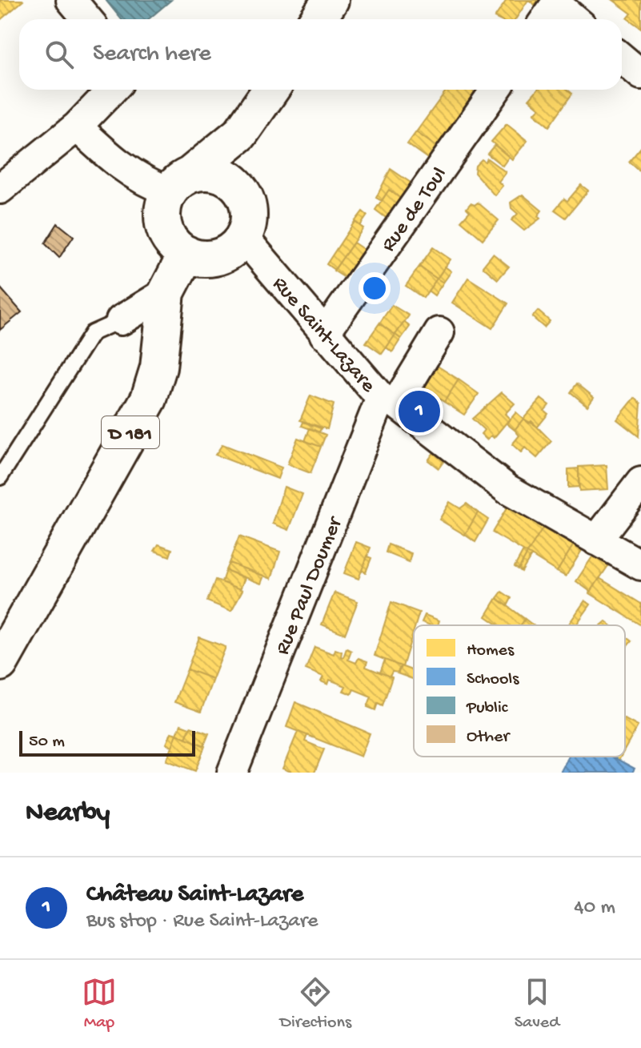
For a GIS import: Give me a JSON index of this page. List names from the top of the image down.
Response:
{
  "streets": {
    "main road": ["D 181"],
    "street": ["Rue de Toul", "Rue Saint-Lazare", "Rue Paul Doumer"]
  },
  "crossings": [
    ["Rue de Toul", "Rue Saint-Lazare"],
    ["Rue Saint-Lazare", "D 181"],
    ["Rue Saint-Lazare", "Rue Paul Doumer"]
  ],
  "legend": [
    "Homes",
    "Schools",
    "Public",
    "Other"
  ],
  "scale_bar": "50 m",
  "page": {
    "search": "Search here",
    "pins": "1",
    "scale": "50 m",
    "heading": "Nearby",
    "list": [
      {
        "mark": "1",
        "name": "Château Saint-Lazare",
        "note": "Bus stop · Rue Saint-Lazare",
        "value": "40 m"
      }
    ],
    "nav": ["Map", "Directions", "Saved"]
  }
}
